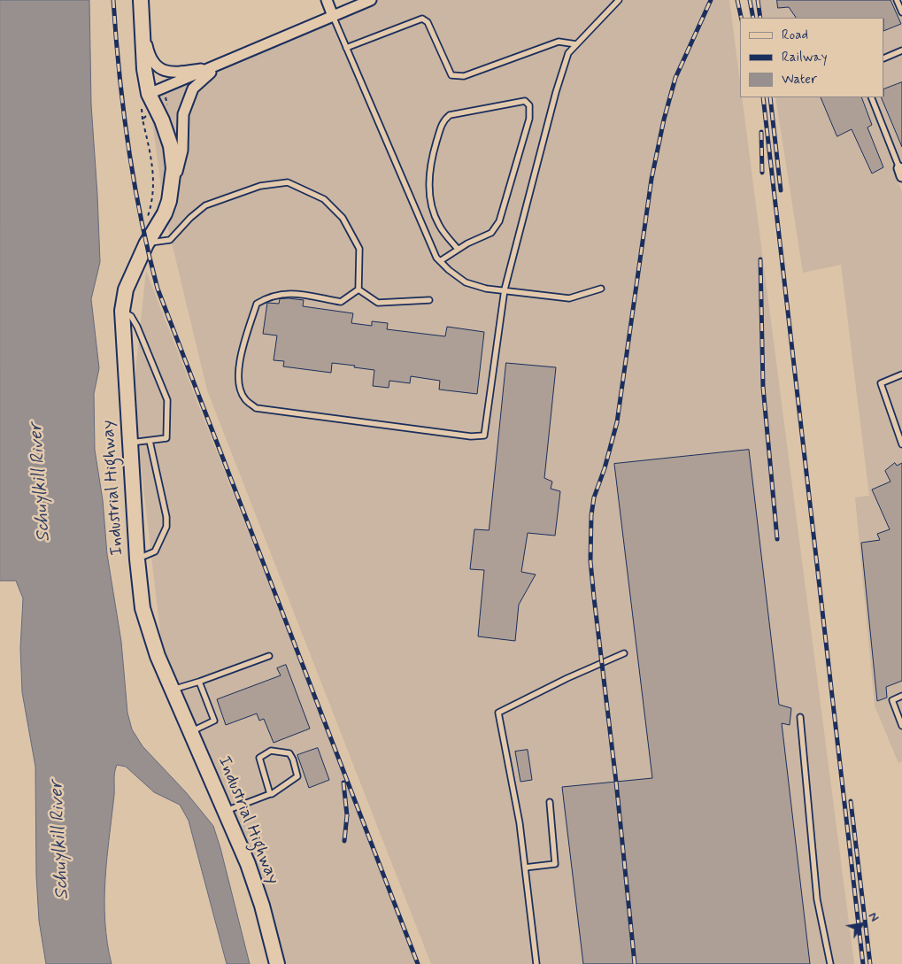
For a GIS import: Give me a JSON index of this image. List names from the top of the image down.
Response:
{
  "streets": {
    "street": ["Industrial Highway"]
  },
  "water": ["Schuylkill River"],
  "legend": ["Road", "Railway", "Water"],
  "north": "top right"
}
